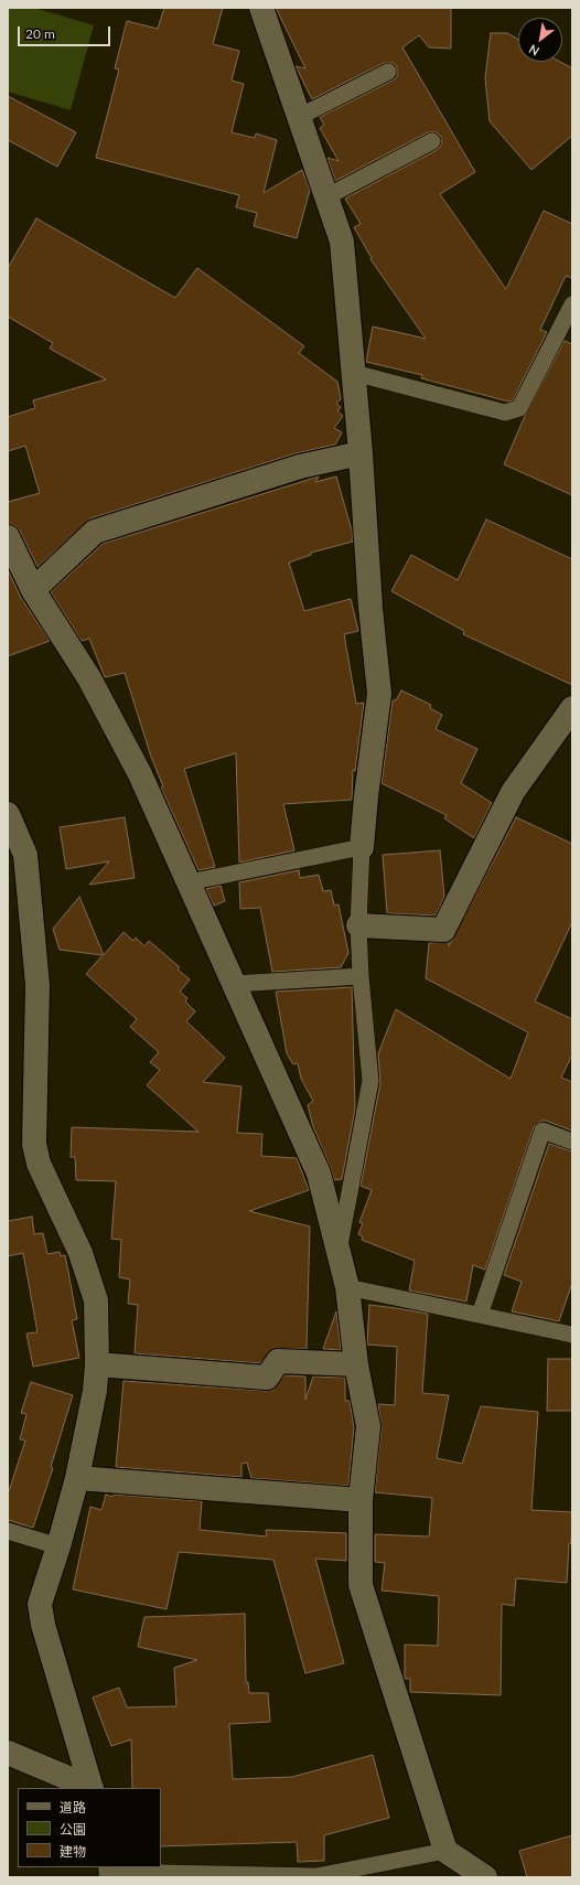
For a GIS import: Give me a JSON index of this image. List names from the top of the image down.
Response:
{
  "legend": ["道路", "公園", "建物"],
  "scale_bar": "20 m",
  "north": "bottom left"
}
